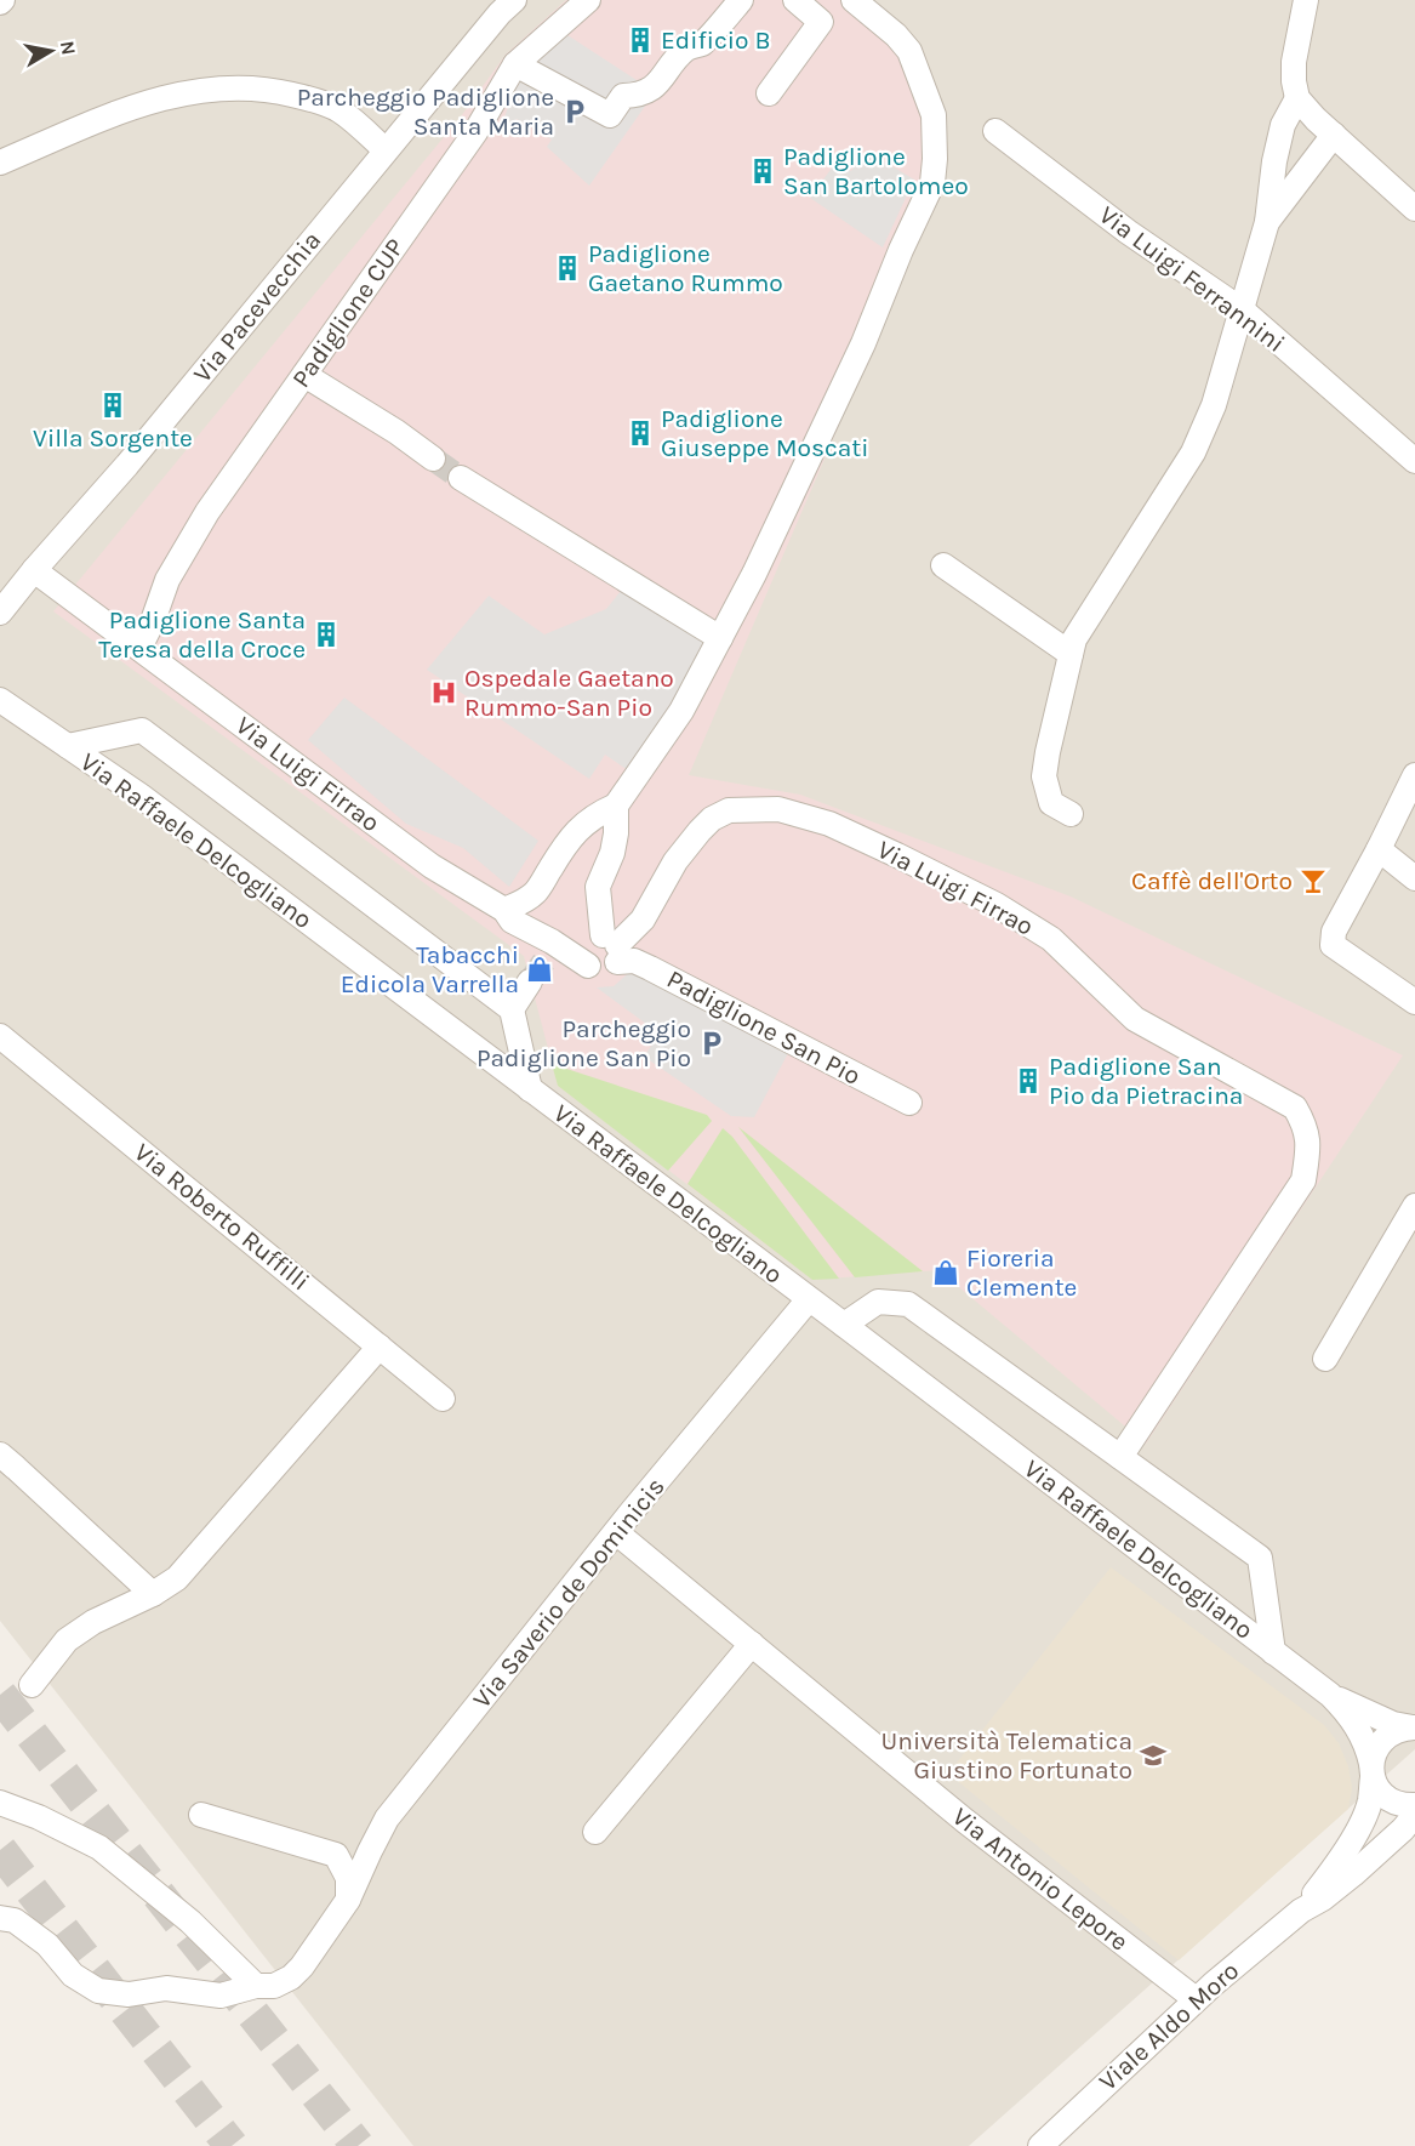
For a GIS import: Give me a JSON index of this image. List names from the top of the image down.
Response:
{
  "streets": {
    "street": [
      "Via Luigi Ferrannini",
      "Via Pacevecchia",
      "Padiglione CUP",
      "Via Luigi Firrao",
      "Via Raffaele Delcogliano",
      "Padiglione San Pio",
      "Via Roberto Ruffilli",
      "Via Saverio de Dominicis",
      "Via Antonio Lepore",
      "Viale Aldo Moro"
    ]
  },
  "crossings": [
    ["Via Pacevecchia", "Via Luigi Firrao"],
    ["Padiglione CUP", "Via Luigi Firrao"],
    ["Via Luigi Firrao", "Padiglione San Pio"],
    ["Via Raffaele Delcogliano", "Via Saverio de Dominicis"],
    ["Via Raffaele Delcogliano", "Viale Aldo Moro"],
    ["Via Saverio de Dominicis", "Via Antonio Lepore"],
    ["Via Antonio Lepore", "Viale Aldo Moro"]
  ],
  "places": {
    "building": [
      "Edificio B",
      "Padiglione San Bartolomeo",
      "Padiglione Gaetano Rummo",
      "Villa Sorgente",
      "Padiglione Giuseppe Moscati",
      "Padiglione Santa Teresa della Croce",
      "Padiglione San Pio da Pietracina"
    ],
    "parking": ["Parcheggio Padiglione Santa Maria", "Parcheggio Padiglione San Pio"],
    "hospital": ["Ospedale Gaetano Rummo-San Pio"],
    "bar": ["Caffè dell'Orto"],
    "shop": ["Tabacchi Edicola Varrella", "Fioreria Clemente"],
    "school or university": ["Università Telematica Giustino Fortunato"]
  },
  "north": "right"
}
